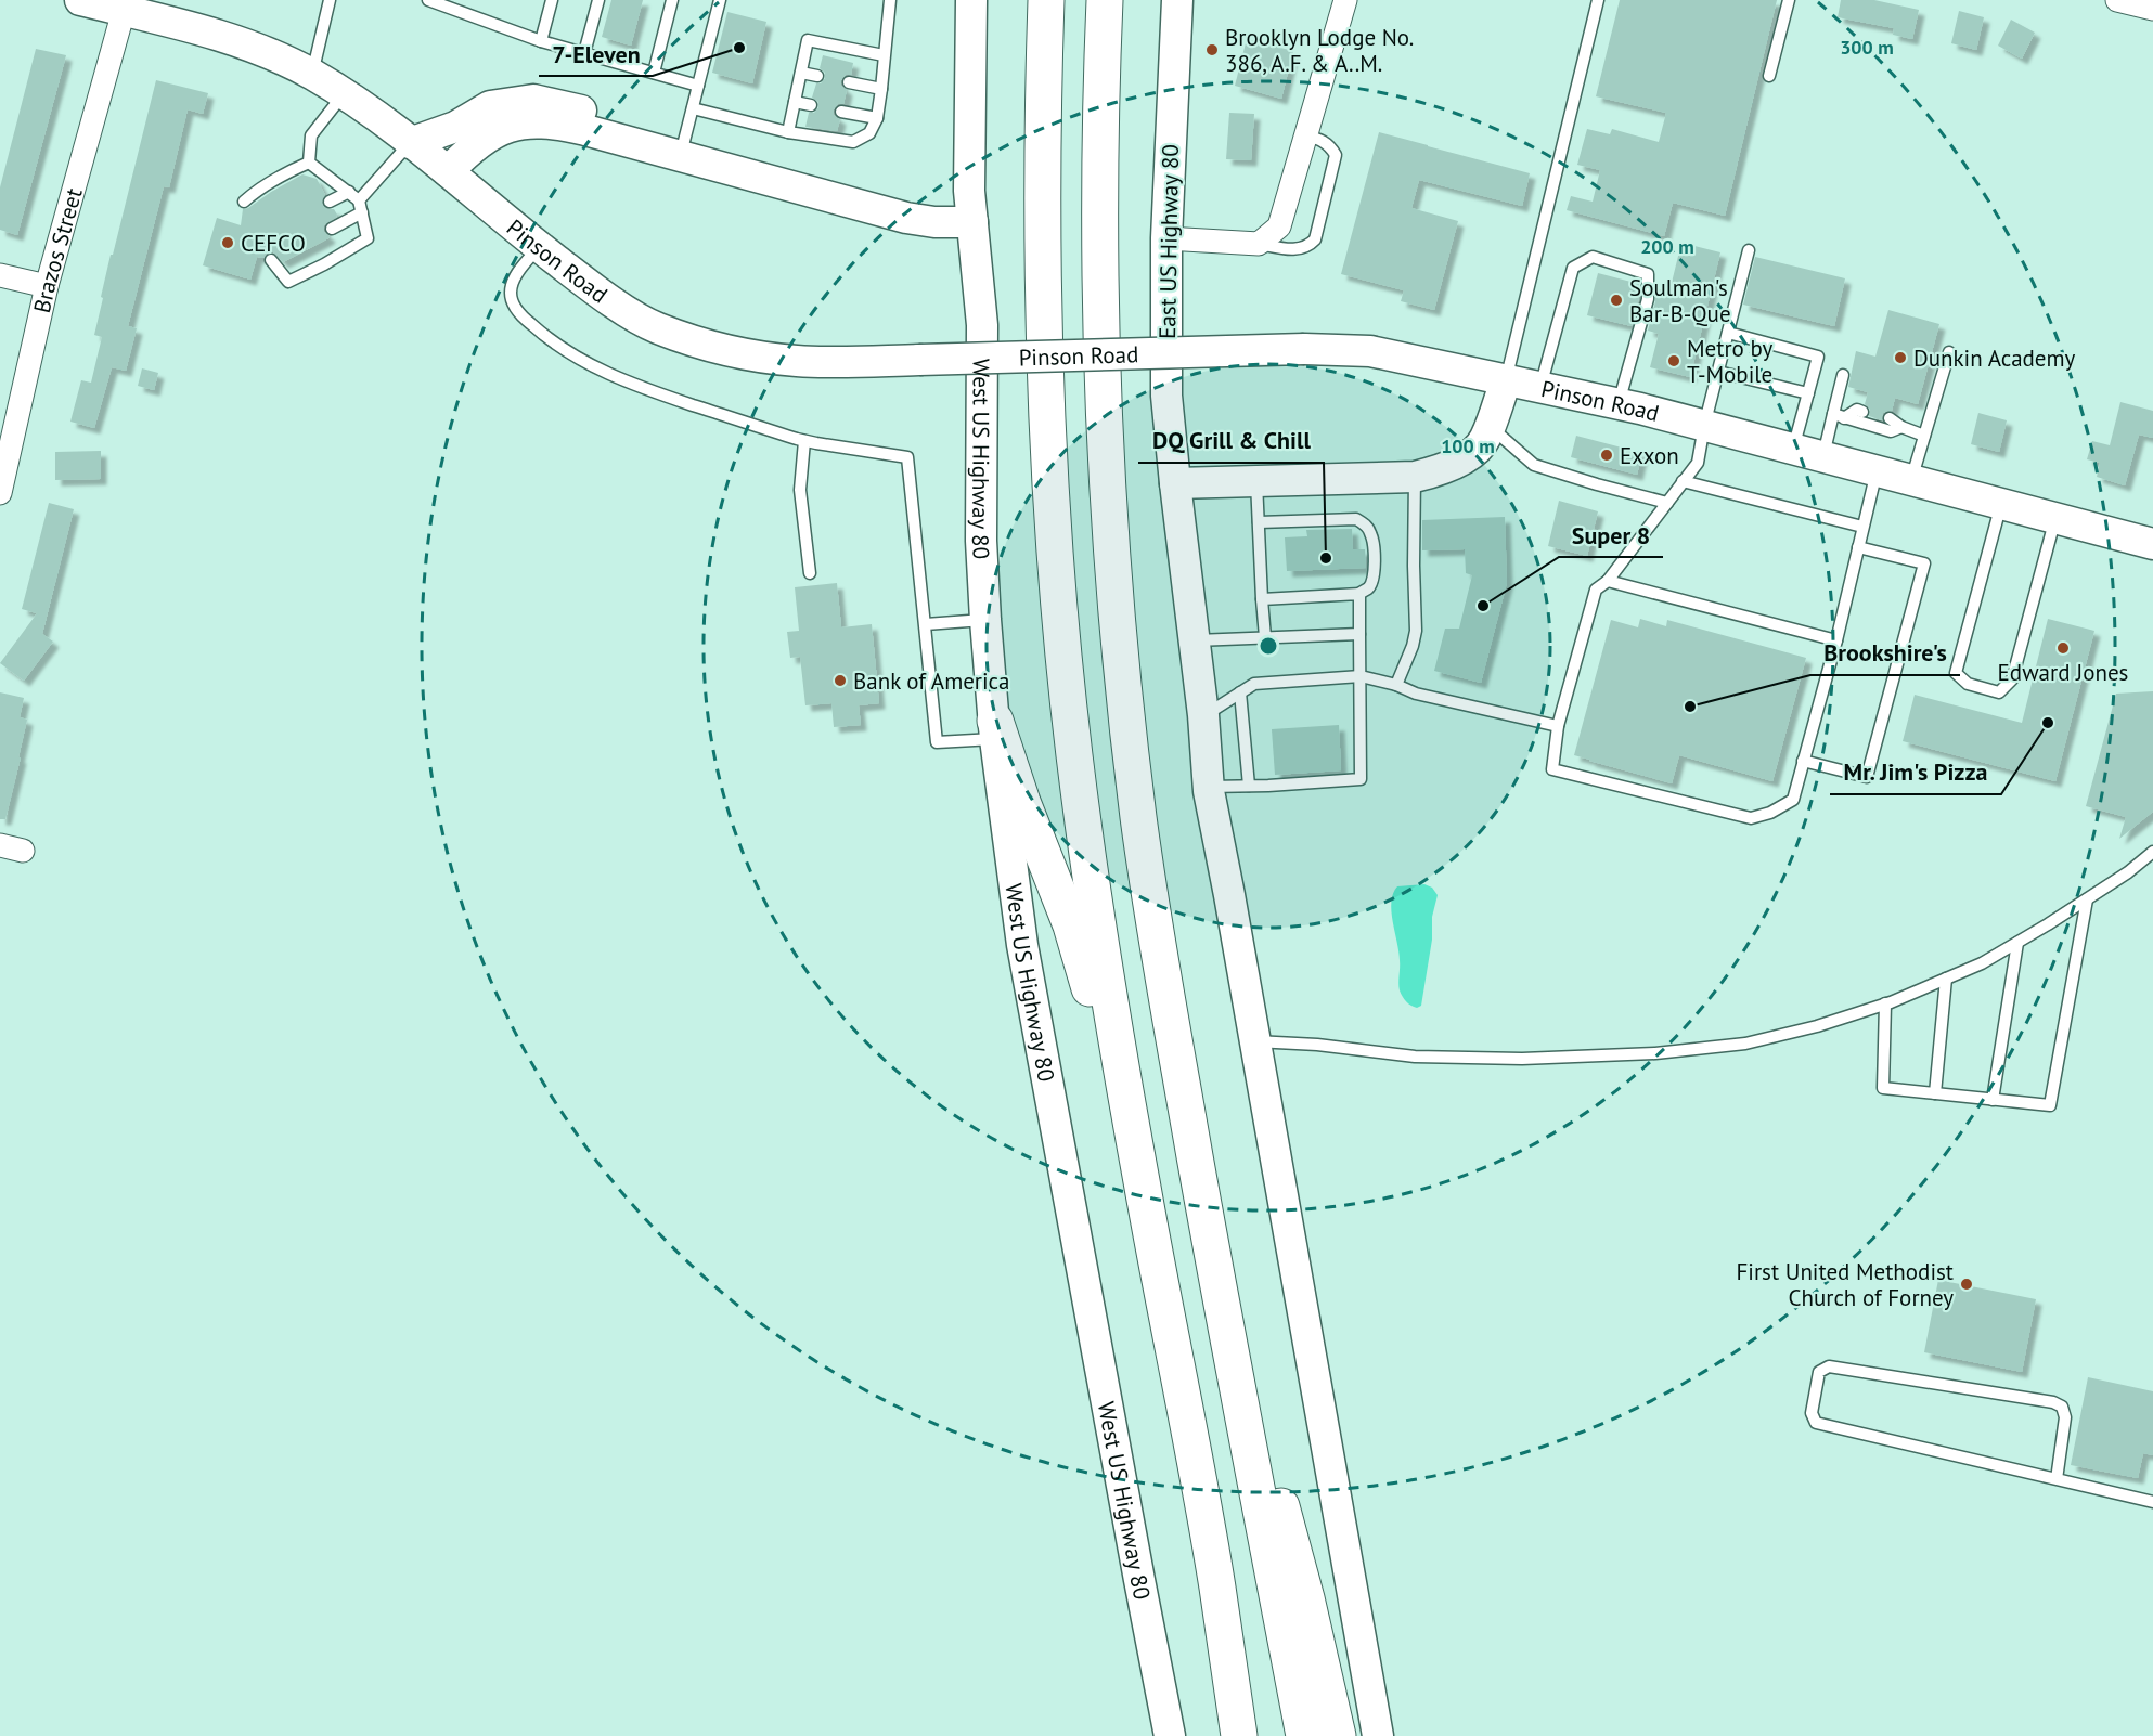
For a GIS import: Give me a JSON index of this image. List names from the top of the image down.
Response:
{
  "streets": {
    "main road": ["East US Highway 80", "Pinson Road", "West US Highway 80"],
    "street": ["Brazos Street"]
  },
  "crossings": [
    ["Brazos Street", "Pinson Road"]
  ],
  "places": [
    "7-Eleven",
    "Brooklyn Lodge No. 386, A.F. & A..M.",
    "CEFCO",
    "Soulman's Bar-B-Que",
    "Dunkin Academy",
    "Metro by T-Mobile",
    "Exxon",
    "DQ Grill & Chill",
    "Super 8",
    "Edward Jones",
    "Bank of America",
    "Brookshire's",
    "Mr. Jim's Pizza",
    "First United Methodist Church of Forney"
  ],
  "rings": ["300 m", "200 m", "100 m"]
}
